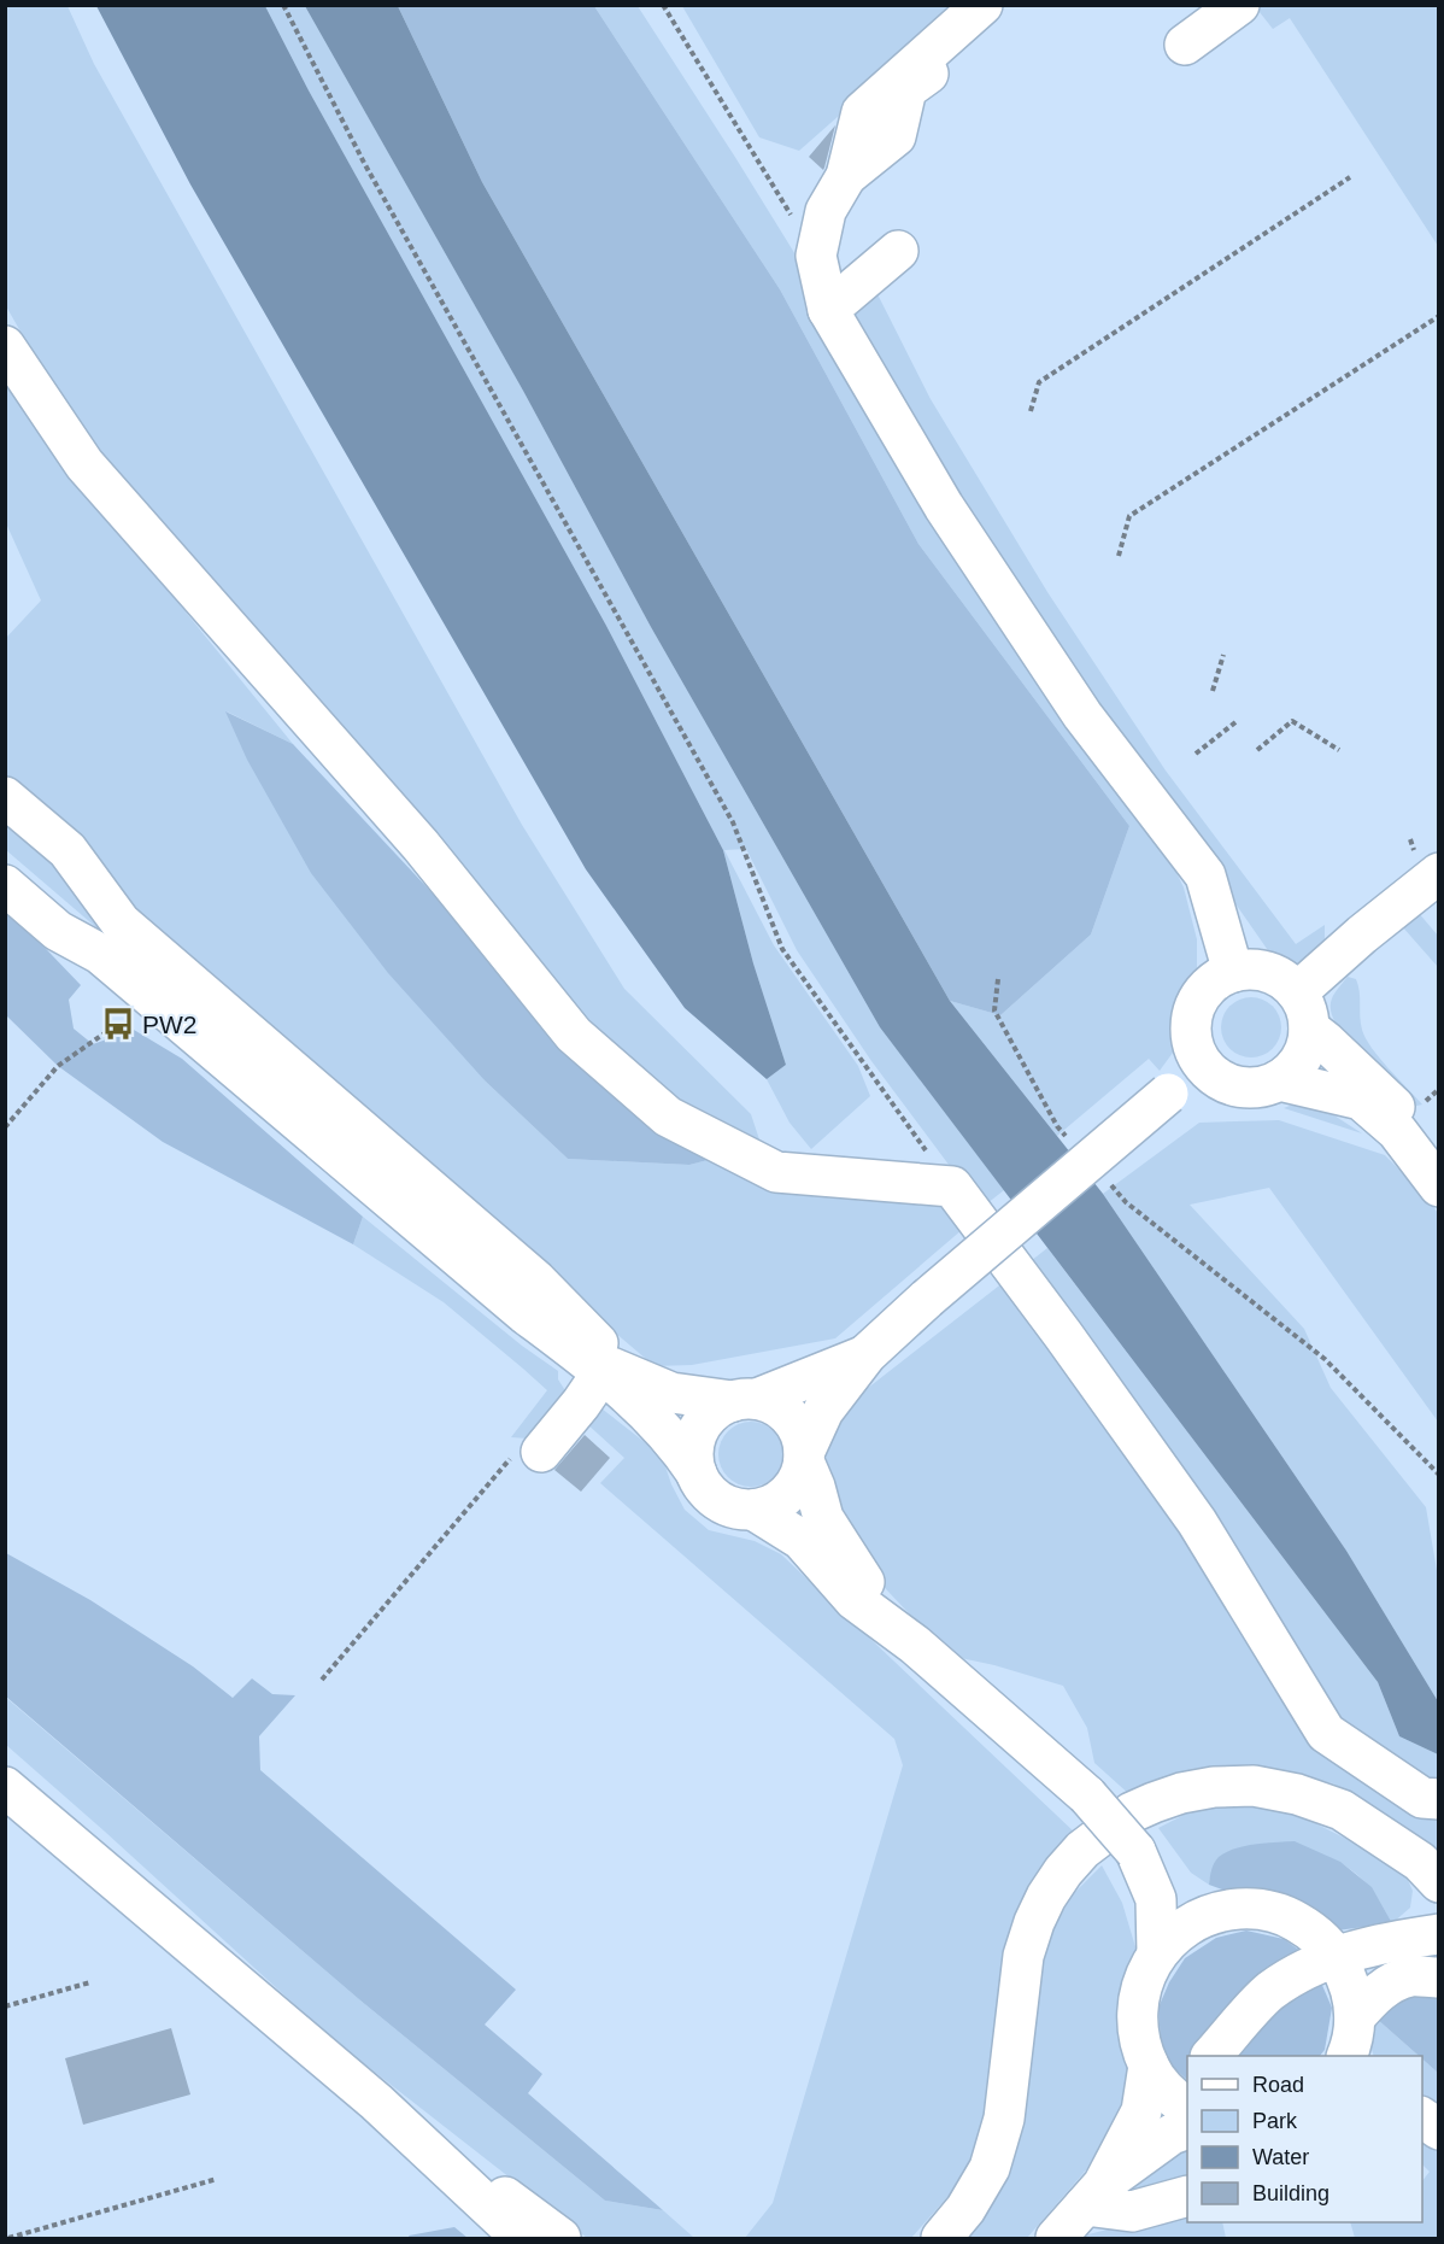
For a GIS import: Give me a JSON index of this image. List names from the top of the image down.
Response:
{
  "places": {
    "bus stop": ["PW2"]
  },
  "legend": [
    "Road",
    "Park",
    "Water",
    "Building"
  ]
}
